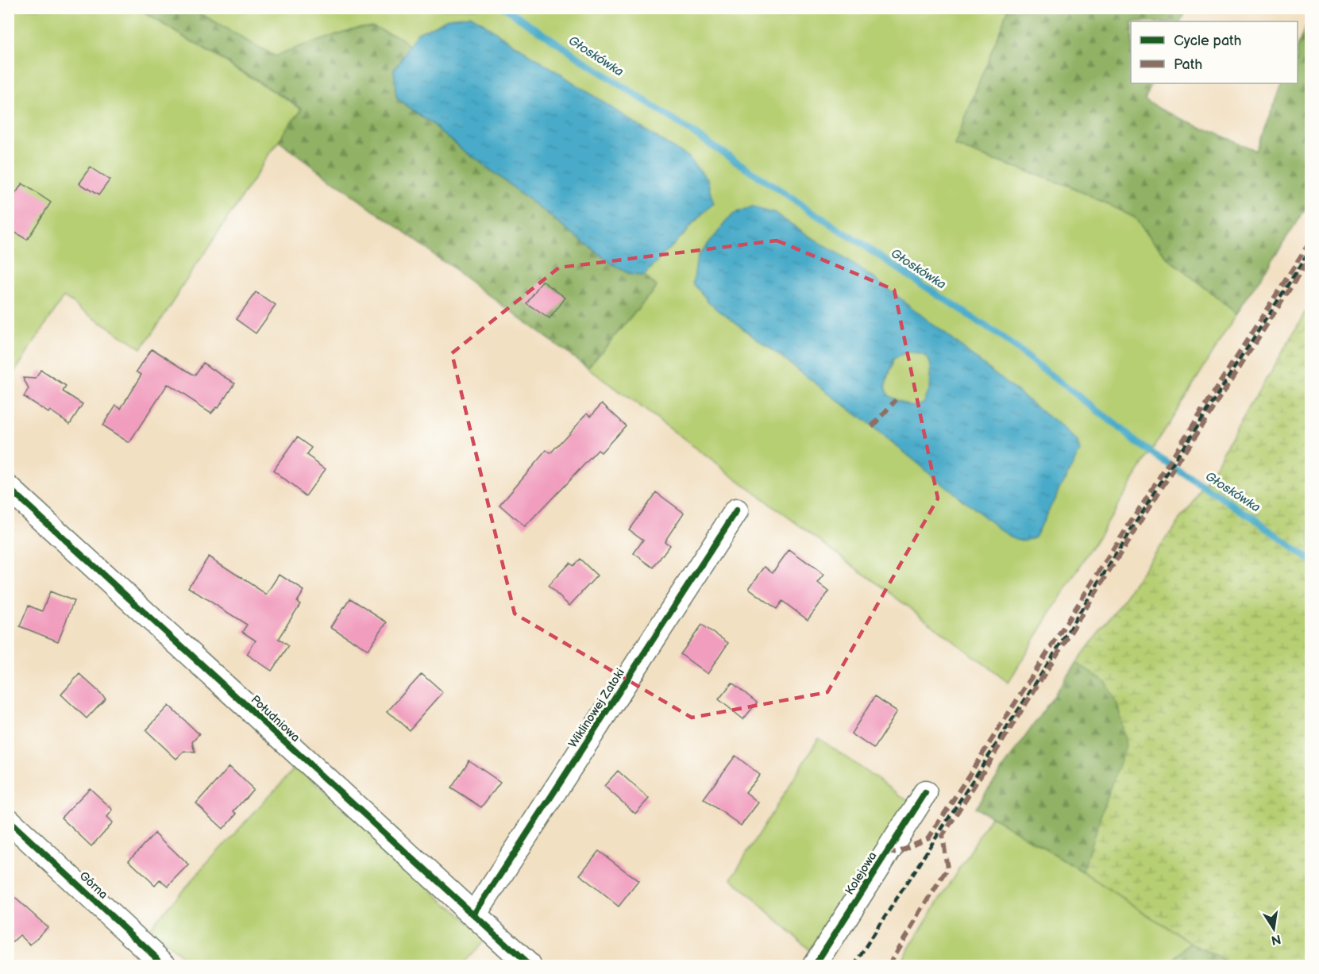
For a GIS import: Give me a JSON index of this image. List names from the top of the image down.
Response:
{
  "streets": {
    "street": [
      "Wiklinowej Zatoki",
      "Południowa",
      "Kolejowa",
      "Górna"
    ]
  },
  "crossings": [
    ["Wiklinowej Zatoki", "Południowa"]
  ],
  "water": ["Głoskówka"],
  "legend": ["Cycle path", "Path"],
  "north": "bottom"
}
